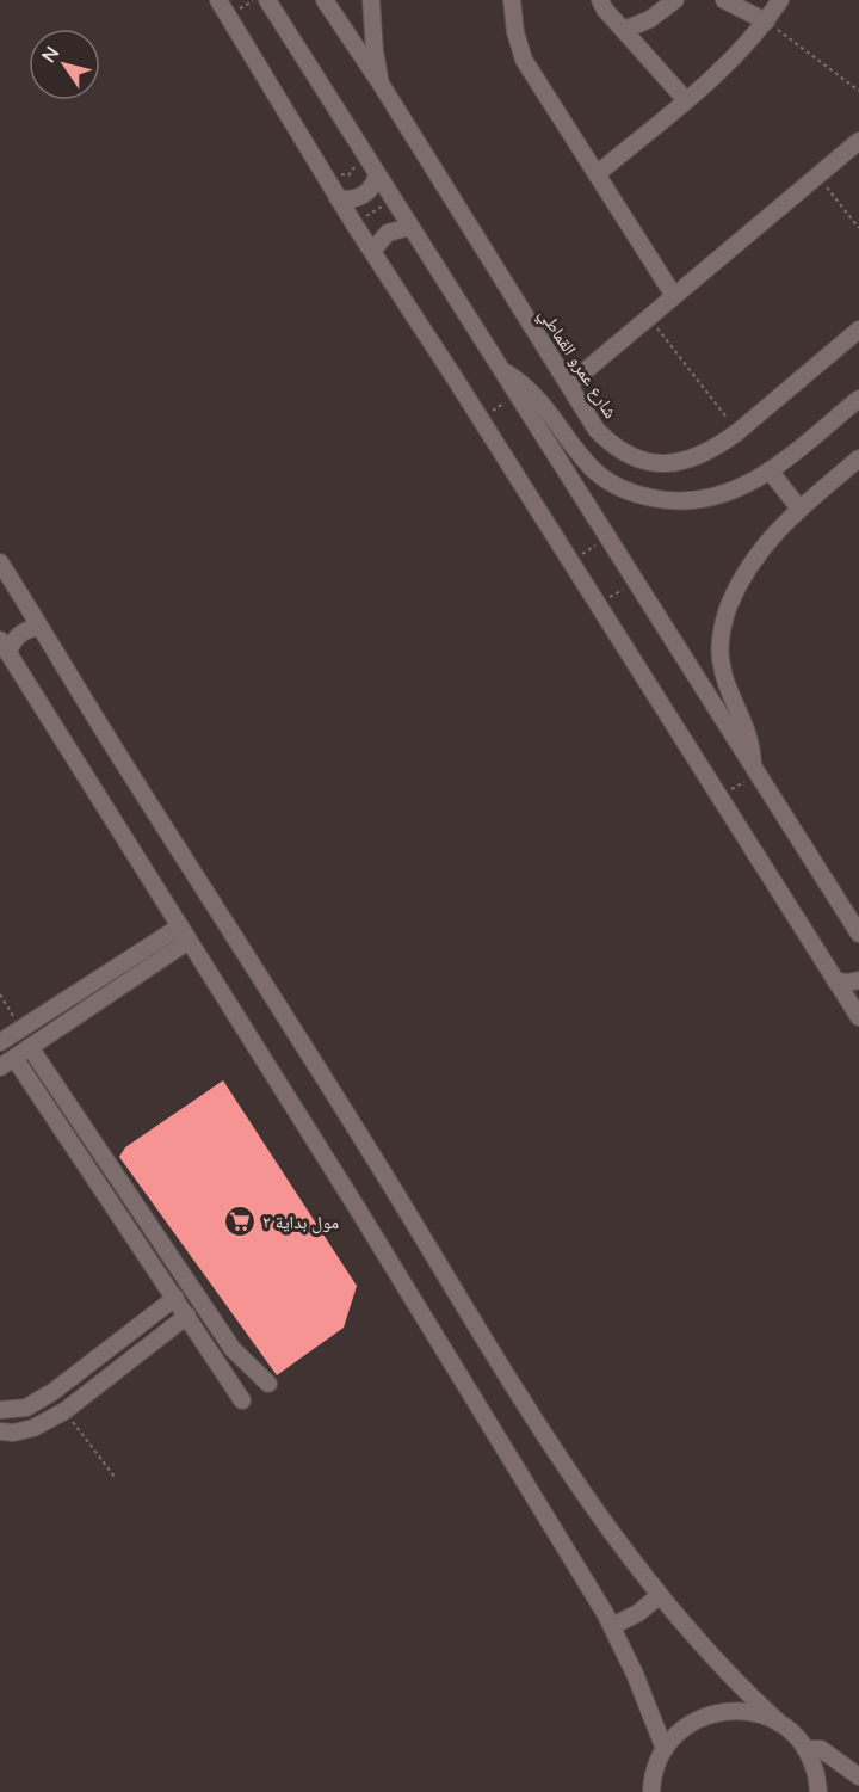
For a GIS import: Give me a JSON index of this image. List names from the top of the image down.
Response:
{
  "streets": {
    "street": ["شارع عمرو القماطي"]
  },
  "places": {
    "supermarket": ["مول بداية ۲"]
  },
  "north": "top left"
}
